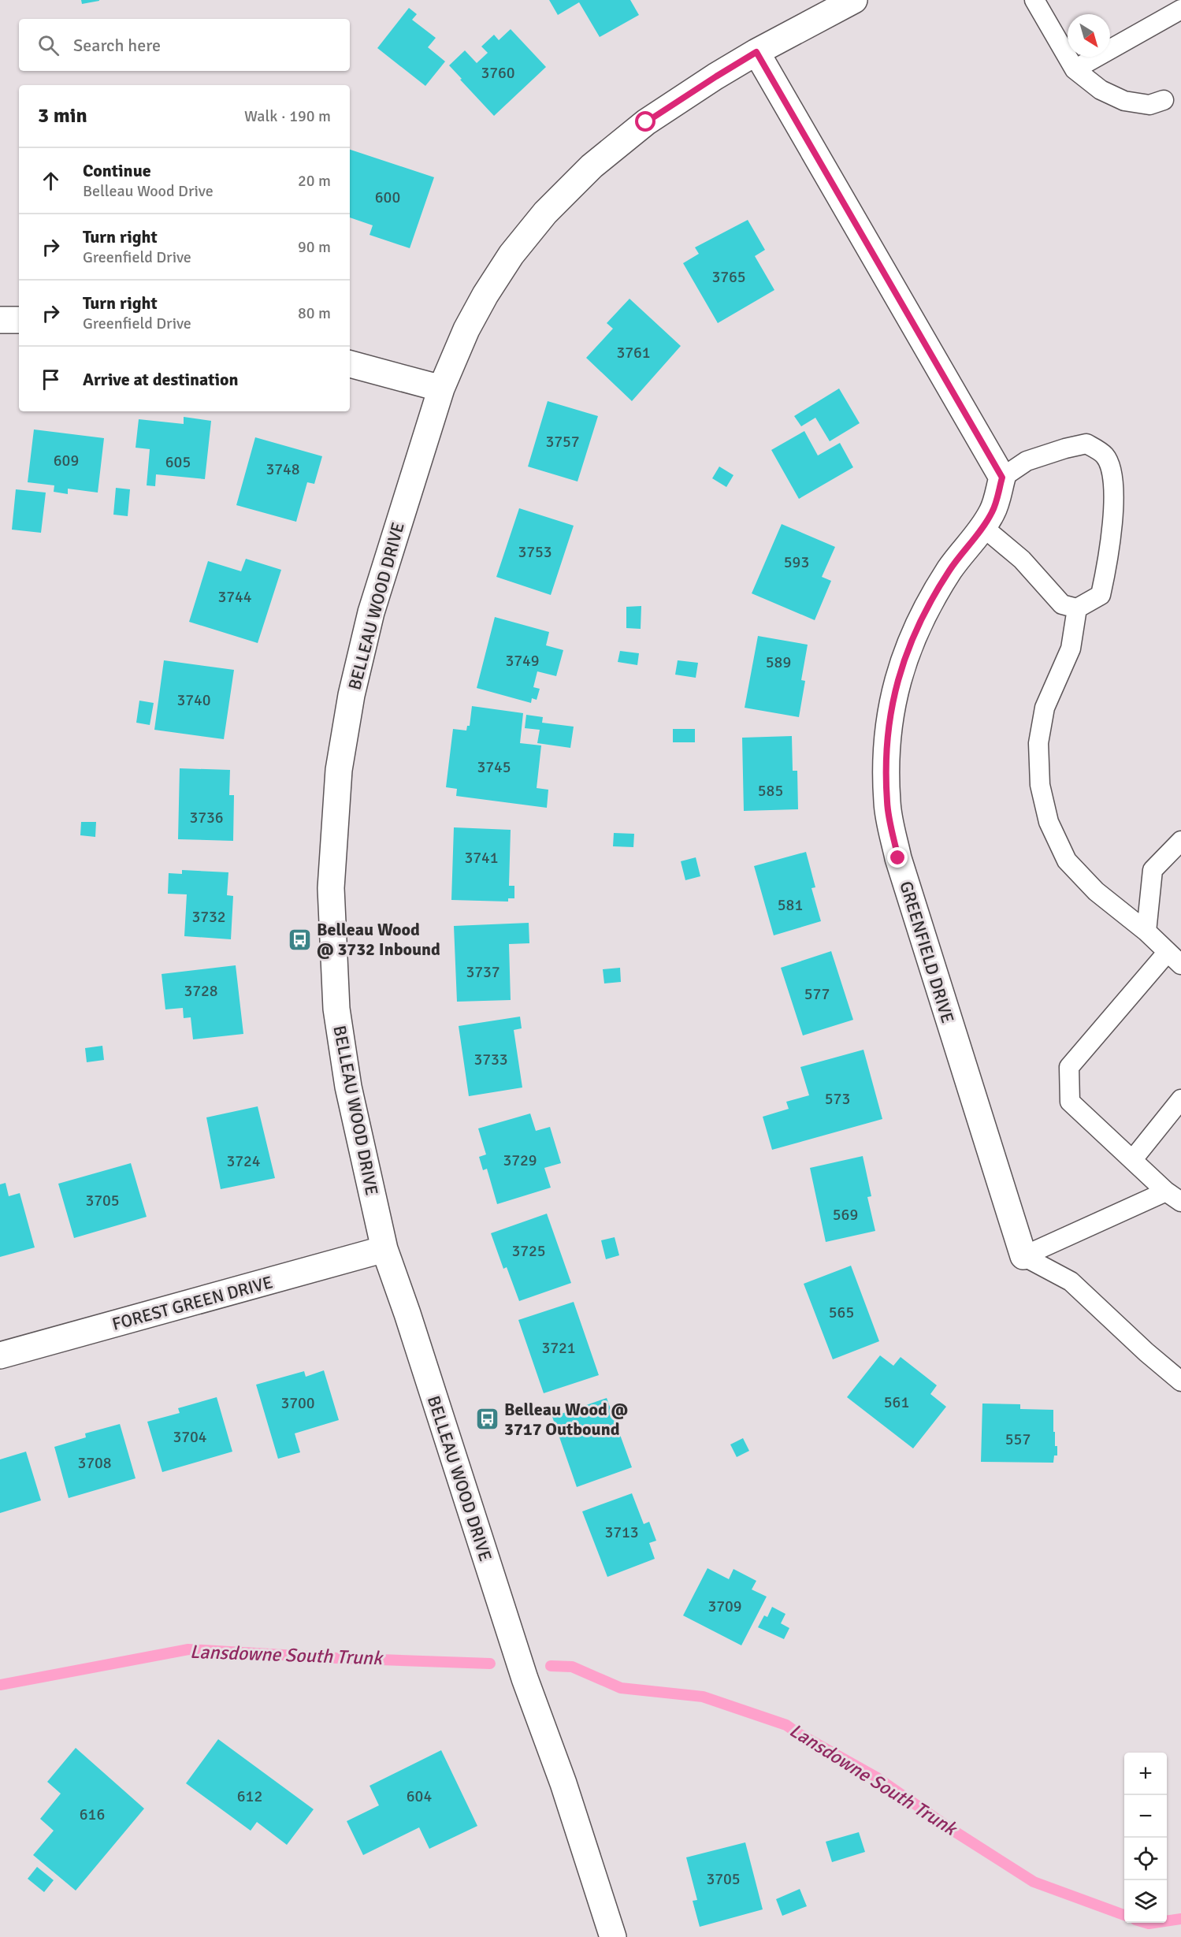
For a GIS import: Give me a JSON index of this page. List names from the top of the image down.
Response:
{
  "streets": {
    "street": ["BELLEAU WOOD DRIVE", "GREENFIELD DRIVE", "FOREST GREEN DRIVE"]
  },
  "crossings": [
    ["BELLEAU WOOD DRIVE", "FOREST GREEN DRIVE"]
  ],
  "water": ["Lansdowne South Trunk"],
  "places": {
    "bus stop": ["Belleau Wood @ 3732 Inbound", "Belleau Wood @ 3717 Outbound"]
  },
  "house_numbers": [
    "3760",
    "600",
    "3765",
    "3761",
    "3757",
    "609",
    "605",
    "3748",
    "3753",
    "593",
    "3744",
    "3749",
    "589",
    "3740",
    "3745",
    "585",
    "3736",
    "3741",
    "581",
    "3732",
    "3737",
    "3728",
    "577",
    "3733",
    "573",
    "3729",
    "3724",
    "3705",
    "569",
    "3725",
    "565",
    "3721",
    "561",
    "3700",
    "3704",
    "557",
    "3708",
    "3713",
    "3709",
    "612",
    "604",
    "616",
    "3705"
  ],
  "north": "bottom right",
  "page": {
    "search": "Search here",
    "heading": ["3 min", "Walk · 190 m"],
    "list": [
      ["Continue", "Belleau Wood Drive", "20 m"],
      ["Turn right", "Greenfield Drive", "90 m"],
      ["Turn right", "Greenfield Drive", "80 m"],
      "Arrive at destination"
    ],
    "map_buttons": ["+", "−"]
  }
}
